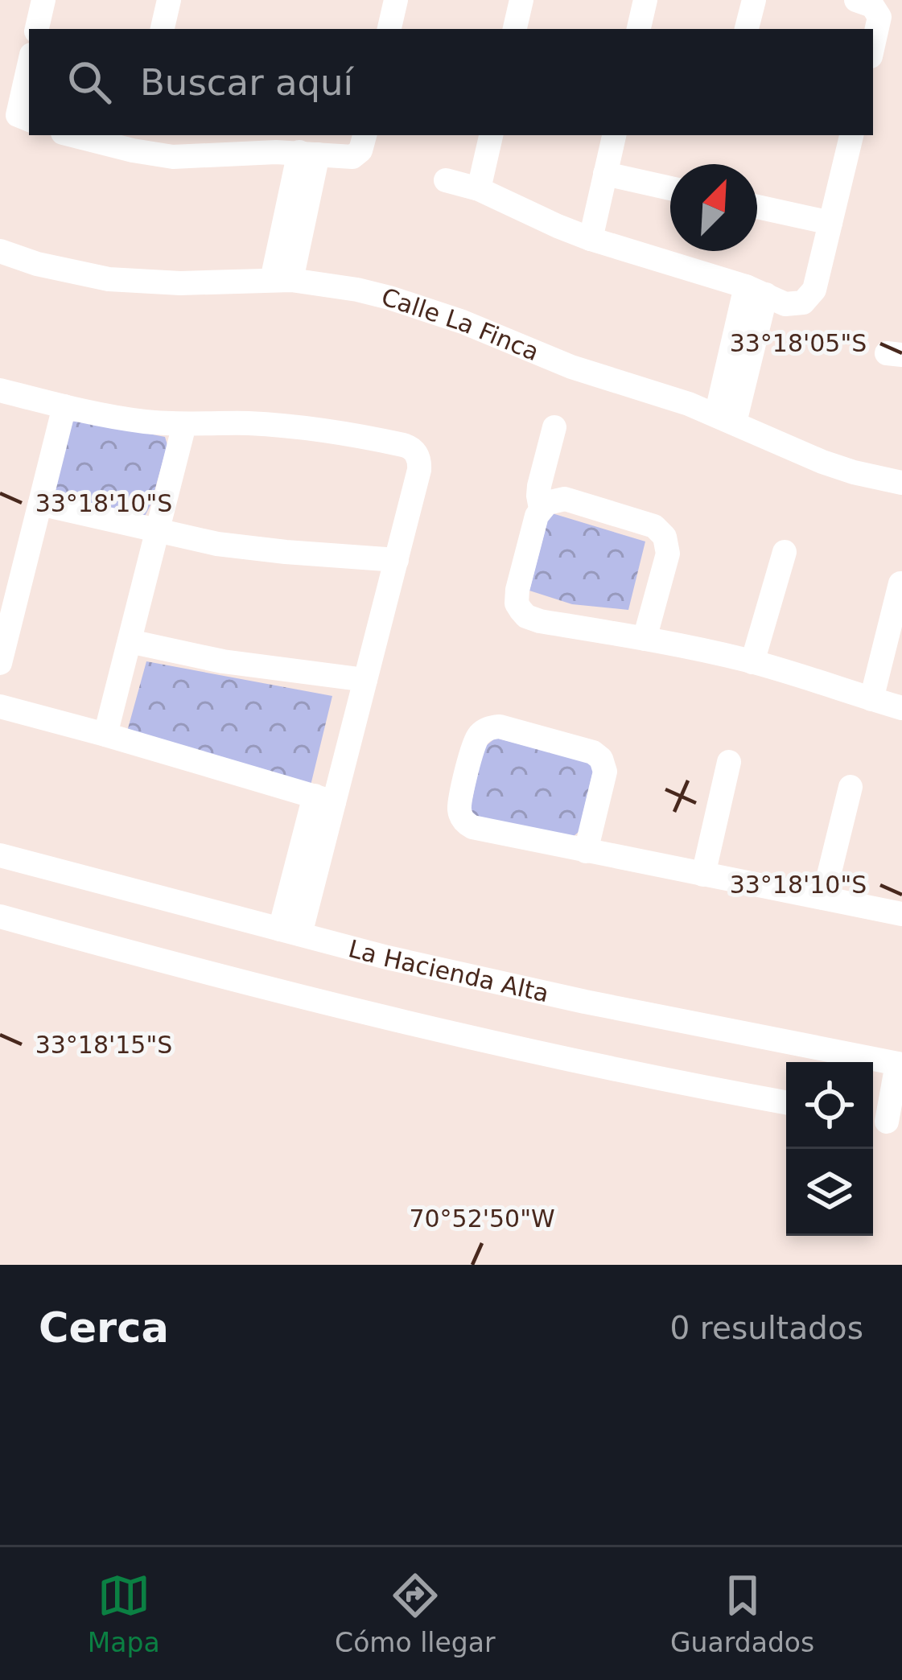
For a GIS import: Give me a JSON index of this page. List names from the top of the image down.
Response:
{
  "streets": {
    "street": ["Calle La Finca", "La Hacienda Alta"]
  },
  "north": "top right",
  "page": {
    "search": "Buscar aquí",
    "heading": ["Cerca", "0 resultados"],
    "nav": ["Mapa", "Cómo llegar", "Guardados"]
  },
  "coordinates": [
    "33°18'05\"S",
    "33°18'10\"S",
    "33°18'15\"S",
    "70°52'50\"W"
  ]
}
